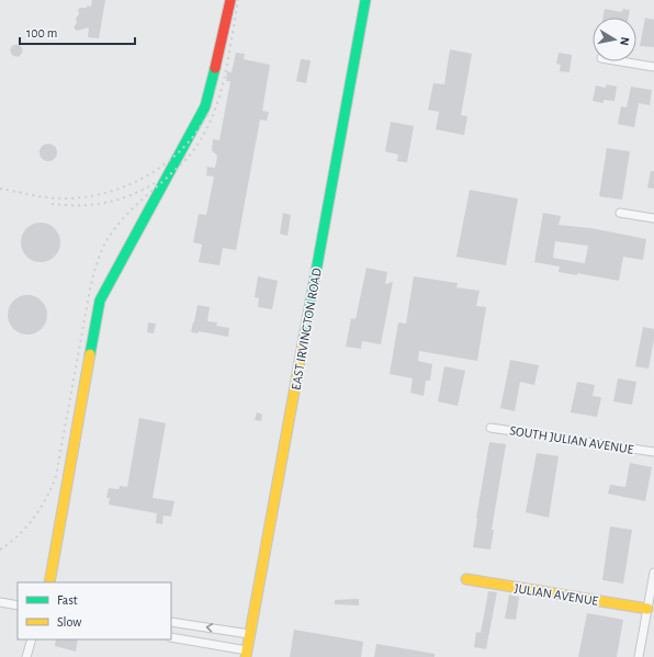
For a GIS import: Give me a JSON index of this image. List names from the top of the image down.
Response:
{
  "streets": {
    "street": ["EAST IRVINGTON ROAD", "SOUTH JULIAN AVENUE", "JULIAN AVENUE"]
  },
  "legend": ["Fast", "Slow"],
  "scale_bar": "100 m",
  "north": "right"
}
